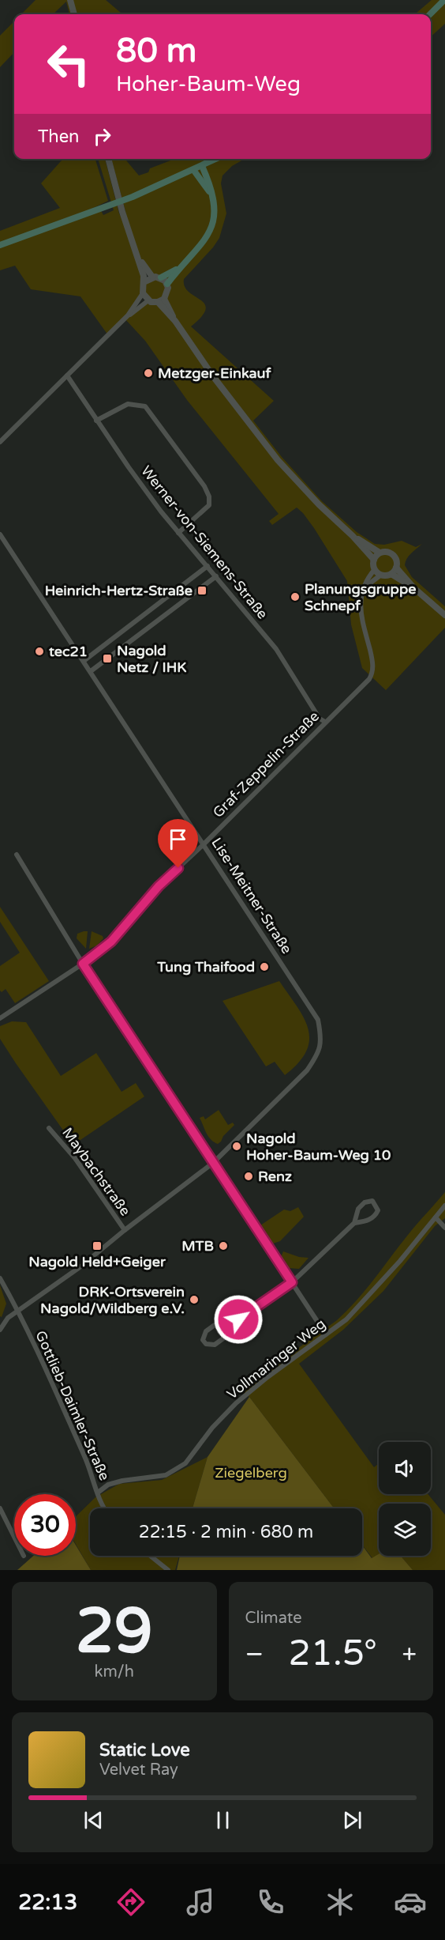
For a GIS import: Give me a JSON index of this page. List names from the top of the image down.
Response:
{
  "streets": {
    "street": [
      "Werner-von-Siemens-Straße",
      "Graf-Zeppelin-Straße",
      "Lise-Meitner-Straße",
      "Maybachstraße",
      "Vollmaringer Weg",
      "Gottlieb-Daimler-Straße"
    ]
  },
  "crossings": [
    ["Werner-von-Siemens-Straße", "Graf-Zeppelin-Straße"],
    ["Graf-Zeppelin-Straße", "Lise-Meitner-Straße"],
    ["Lise-Meitner-Straße", "Maybachstraße"],
    ["Lise-Meitner-Straße", "Gottlieb-Daimler-Straße"],
    ["Vollmaringer Weg", "Gottlieb-Daimler-Straße"]
  ],
  "parks": ["Ziegelberg"],
  "places": {
    "other": [
      "Metzger-Einkauf",
      "Planungsgruppe Schnepf",
      "tec21",
      "Tung Thaifood",
      "Nagold Hoher-Baum-Weg 10",
      "Renz",
      "MTB",
      "DRK-Ortsverein Nagold/Wildberg e.V."
    ],
    "transit": ["Heinrich-Hertz-Straße", "Nagold Netz / IHK", "Nagold Held+Geiger"]
  },
  "page": {
    "turn": ["80 m", "Hoher-Baum-Weg"],
    "then": "Then",
    "limit": "30",
    "trip": "22:15 · 2 min · 680 m",
    "tile": [
      ["29", "km/h"],
      "Climate"
    ],
    "heat": ["−", "21.5°", "+"],
    "song": ["Static Love", "Velvet Ray"],
    "tabs": "22:13"
  }
}
